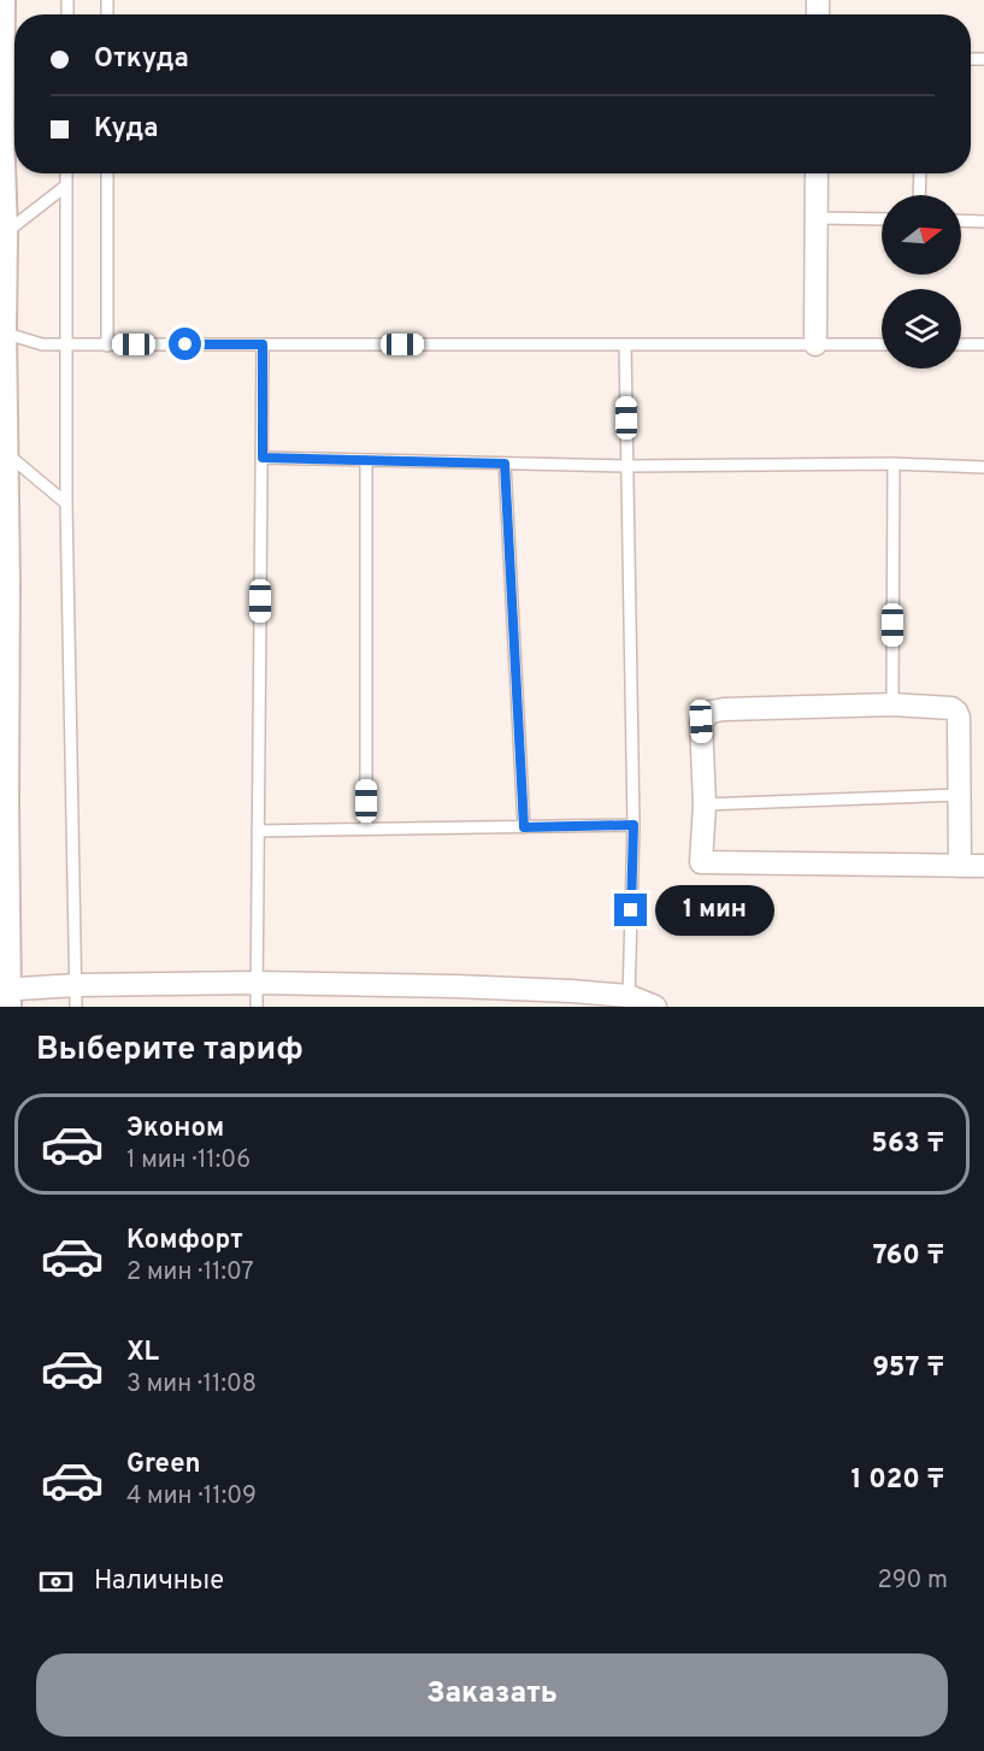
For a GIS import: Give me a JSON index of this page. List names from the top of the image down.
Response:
{
  "north": "right",
  "page": {
    "banner": ["Откуда", "Куда"],
    "bubble": "1 мин",
    "heading": "Выберите тариф",
    "list": [
      {
        "name": "Эконом",
        "note": "1 мин · 11:06",
        "value": "563 ₸"
      },
      {
        "name": "Комфорт",
        "note": "2 мин · 11:07",
        "value": "760 ₸"
      },
      {
        "name": "XL",
        "note": "3 мин · 11:08",
        "value": "957 ₸"
      },
      {
        "name": "Green",
        "note": "4 мин · 11:09",
        "value": "1 020 ₸"
      }
    ],
    "pay": ["Наличные", "290 m"],
    "buttons": "Заказать"
  }
}
